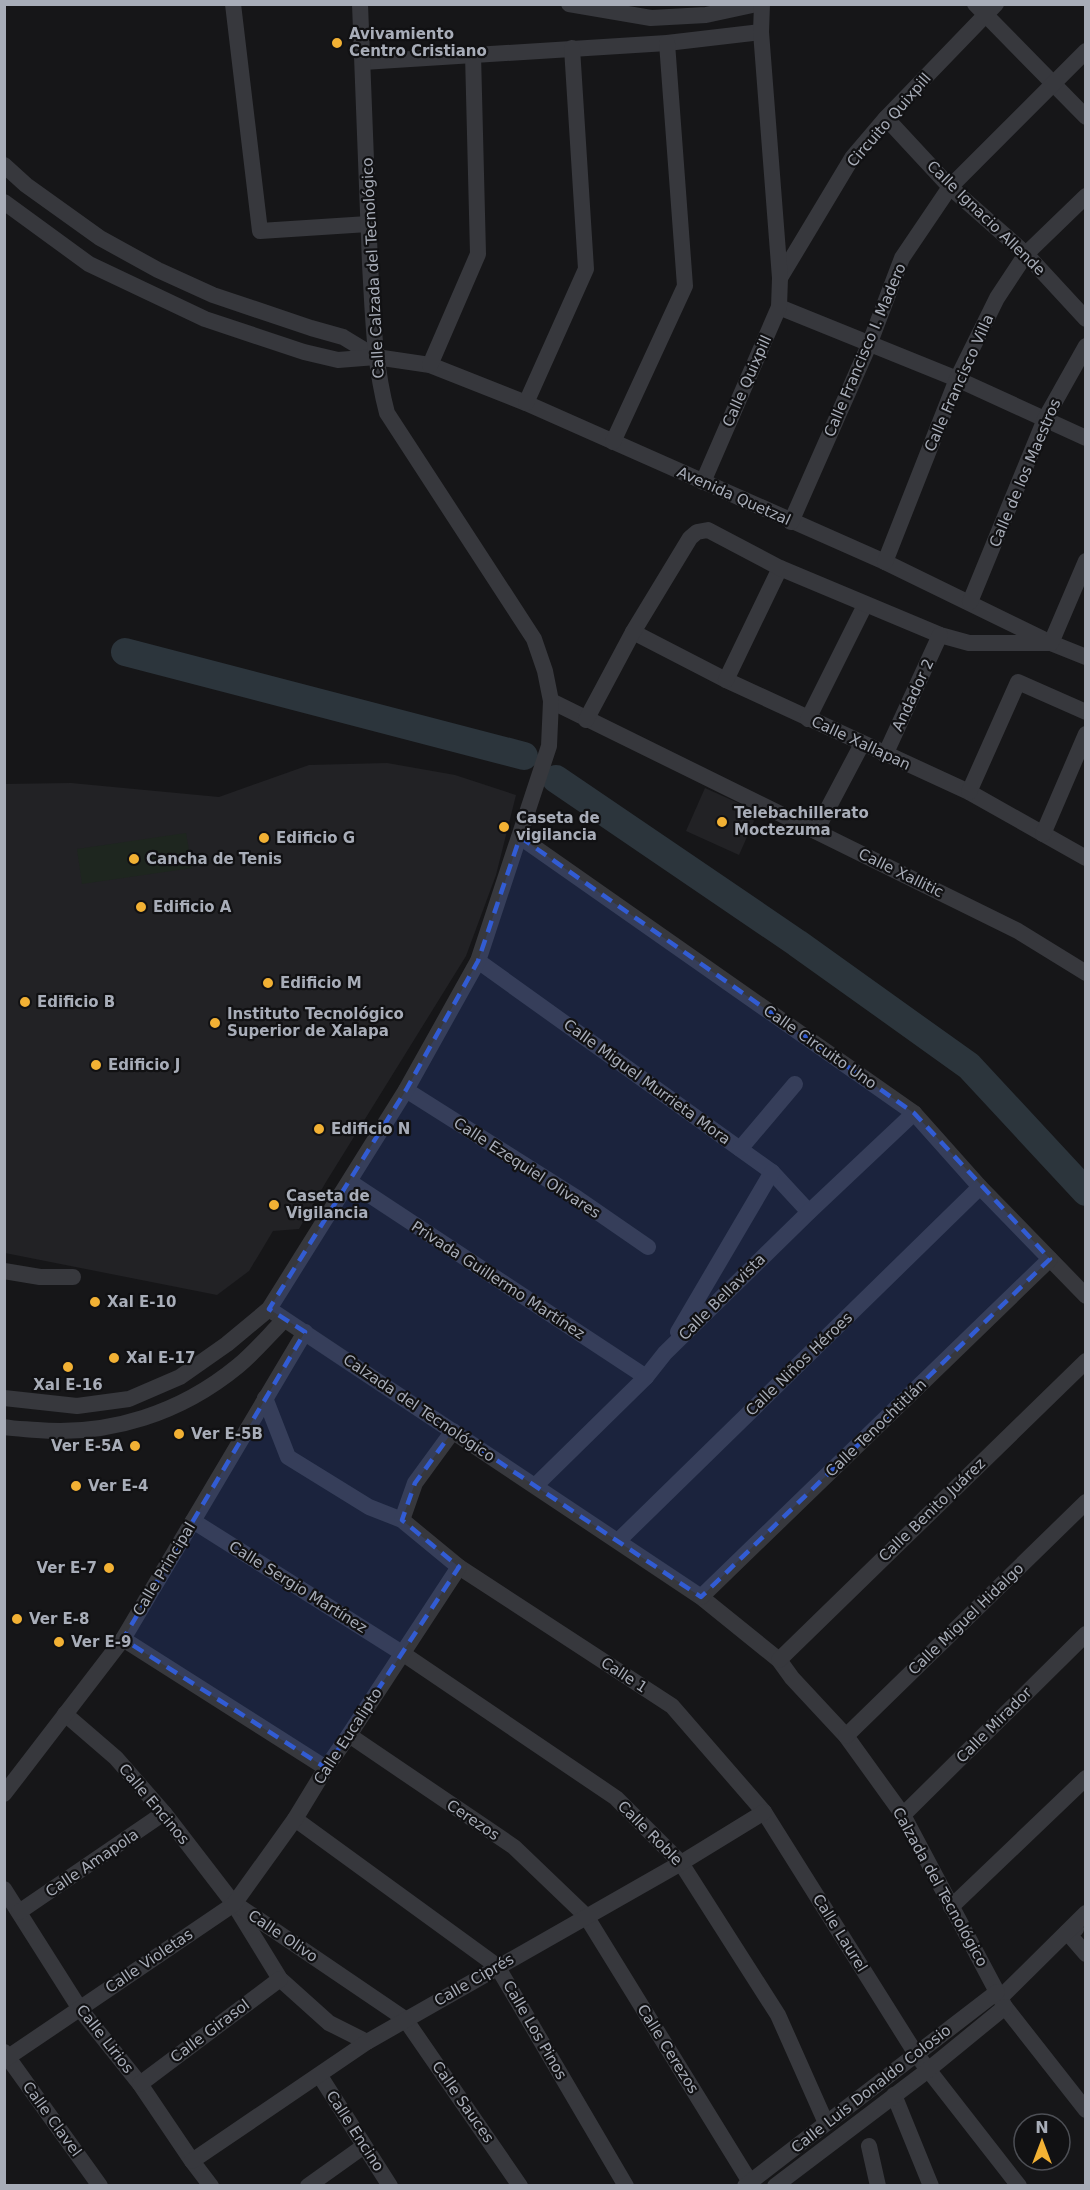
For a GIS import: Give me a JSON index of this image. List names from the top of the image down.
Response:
{
  "streets": {
    "street": [
      "Circuito Quixpill",
      "Calle Ignacio Allende",
      "Calle Calzada del Tecnológico",
      "Calle Francisco I. Madero",
      "Calle Quixpill",
      "Calle Francisco Villa",
      "Calle de los Maestros",
      "Avenida Quetzal",
      "Andador 2",
      "Calle Xallapan",
      "Calle Xallitic",
      "Calle Circuito Uno",
      "Calle Miguel Murrieta Mora",
      "Calle Ezequiel Olivares",
      "Privada Guillermo Martínez",
      "Calle Bellavista",
      "Calle Niños Héroes",
      "Calzada del Tecnológico",
      "Calle Tenochtitlán",
      "Calle Benito Juárez",
      "Calle Principal",
      "Calle Sergio Martínez",
      "Calle Miguel Hidalgo",
      "Calle 1",
      "Calle Mirador",
      "Calle Eucalipto",
      "Calle Encinos",
      "Cerezos",
      "Calle Roble",
      "Calle Amapola",
      "Calle Laurel",
      "Calle Olivo",
      "Calle Violetas",
      "Calle Ciprés",
      "Calle Los Pinos",
      "Calle Girasol",
      "Calle Lirios",
      "Calle Cerezos",
      "Calle Luis Donaldo Colosio",
      "Calle Sauces",
      "Calle Clavel",
      "Calle Encino"
    ]
  },
  "crossings": [
    ["Circuito Quixpill", "Calle Ignacio Allende"],
    ["Circuito Quixpill", "Calle Quixpill"],
    ["Calle Ignacio Allende", "Calle Francisco I. Madero"],
    ["Calle Ignacio Allende", "Calle Francisco Villa"],
    ["Calle Calzada del Tecnológico", "Avenida Quetzal"],
    ["Calle Calzada del Tecnológico", "Calle Xallitic"],
    ["Calle Francisco I. Madero", "Avenida Quetzal"],
    ["Calle Quixpill", "Avenida Quetzal"],
    ["Calle Francisco Villa", "Avenida Quetzal"],
    ["Calle de los Maestros", "Avenida Quetzal"],
    ["Andador 2", "Calle Xallapan"],
    ["Calle Circuito Uno", "Calle Bellavista"],
    ["Calle Circuito Uno", "Calle Niños Héroes"],
    ["Calle Circuito Uno", "Calle Tenochtitlán"],
    ["Calle Miguel Murrieta Mora", "Calle Bellavista"],
    ["Privada Guillermo Martínez", "Calle Bellavista"],
    ["Calle Bellavista", "Calzada del Tecnológico"],
    ["Calle Niños Héroes", "Calzada del Tecnológico"],
    ["Calzada del Tecnológico", "Calle Tenochtitlán"],
    ["Calzada del Tecnológico", "Calle Benito Juárez"],
    ["Calzada del Tecnológico", "Calle Principal"],
    ["Calzada del Tecnológico", "Calle Miguel Hidalgo"],
    ["Calzada del Tecnológico", "Calle Mirador"],
    ["Calzada del Tecnológico", "Calle Luis Donaldo Colosio"],
    ["Calle Principal", "Calle Sergio Martínez"],
    ["Calle Principal", "Calle 1"],
    ["Calle Principal", "Calle Encinos"],
    ["Calle Sergio Martínez", "Calle Eucalipto"],
    ["Calle Sergio Martínez", "Calle Roble"],
    ["Calle 1", "Calle Eucalipto"],
    ["Calle 1", "Calle Laurel"],
    ["Calle 1", "Calle Ciprés"],
    ["Calle Eucalipto", "Calle Encinos"],
    ["Calle Eucalipto", "Cerezos"],
    ["Calle Eucalipto", "Calle Roble"],
    ["Calle Eucalipto", "Calle Olivo"],
    ["Calle Eucalipto", "Calle Violetas"],
    ["Calle Eucalipto", "Calle Los Pinos"],
    ["Calle Encinos", "Calle Amapola"],
    ["Calle Encinos", "Calle Olivo"],
    ["Calle Encinos", "Calle Violetas"],
    ["Cerezos", "Calle Ciprés"],
    ["Cerezos", "Calle Cerezos"],
    ["Calle Roble", "Calle Ciprés"],
    ["Calle Roble", "Calle Luis Donaldo Colosio"],
    ["Calle Amapola", "Calle Lirios"],
    ["Calle Laurel", "Calle Ciprés"],
    ["Calle Laurel", "Calle Luis Donaldo Colosio"],
    ["Calle Olivo", "Calle Violetas"],
    ["Calle Olivo", "Calle Ciprés"],
    ["Calle Olivo", "Calle Girasol"],
    ["Calle Olivo", "Calle Sauces"],
    ["Calle Violetas", "Calle Lirios"],
    ["Calle Violetas", "Calle Clavel"],
    ["Calle Ciprés", "Calle Los Pinos"],
    ["Calle Ciprés", "Calle Lirios"],
    ["Calle Ciprés", "Calle Cerezos"],
    ["Calle Ciprés", "Calle Sauces"],
    ["Calle Ciprés", "Calle Encino"],
    ["Calle Girasol", "Calle Lirios"],
    ["Calle Cerezos", "Calle Luis Donaldo Colosio"]
  ],
  "places": [
    "Avivamiento Centro Cristiano",
    "Telebachillerato Moctezuma",
    "Caseta de vigilancia",
    "Edificio G",
    "Cancha de Tenis",
    "Edificio A",
    "Edificio M",
    "Edificio B",
    "Instituto Tecnológico Superior de Xalapa",
    "Edificio J",
    "Edificio N",
    "Caseta de Vigilancia",
    "Xal E-10",
    "Xal E-17",
    "Xal E-16",
    "Ver E-5B",
    "Ver E-5A",
    "Ver E-4",
    "Ver E-7",
    "Ver E-8",
    "Ver E-9"
  ],
  "north": "top"
}
